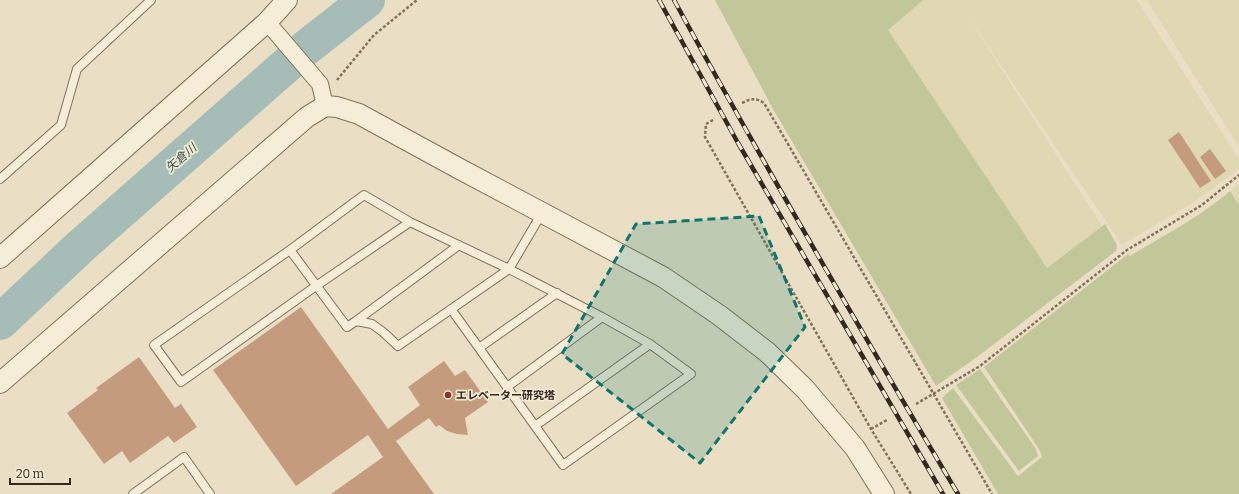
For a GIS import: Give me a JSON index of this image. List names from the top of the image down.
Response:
{
  "water": ["矢倉川"],
  "places": ["エレベーター研究塔"],
  "scale_bar": "20 m"
}
